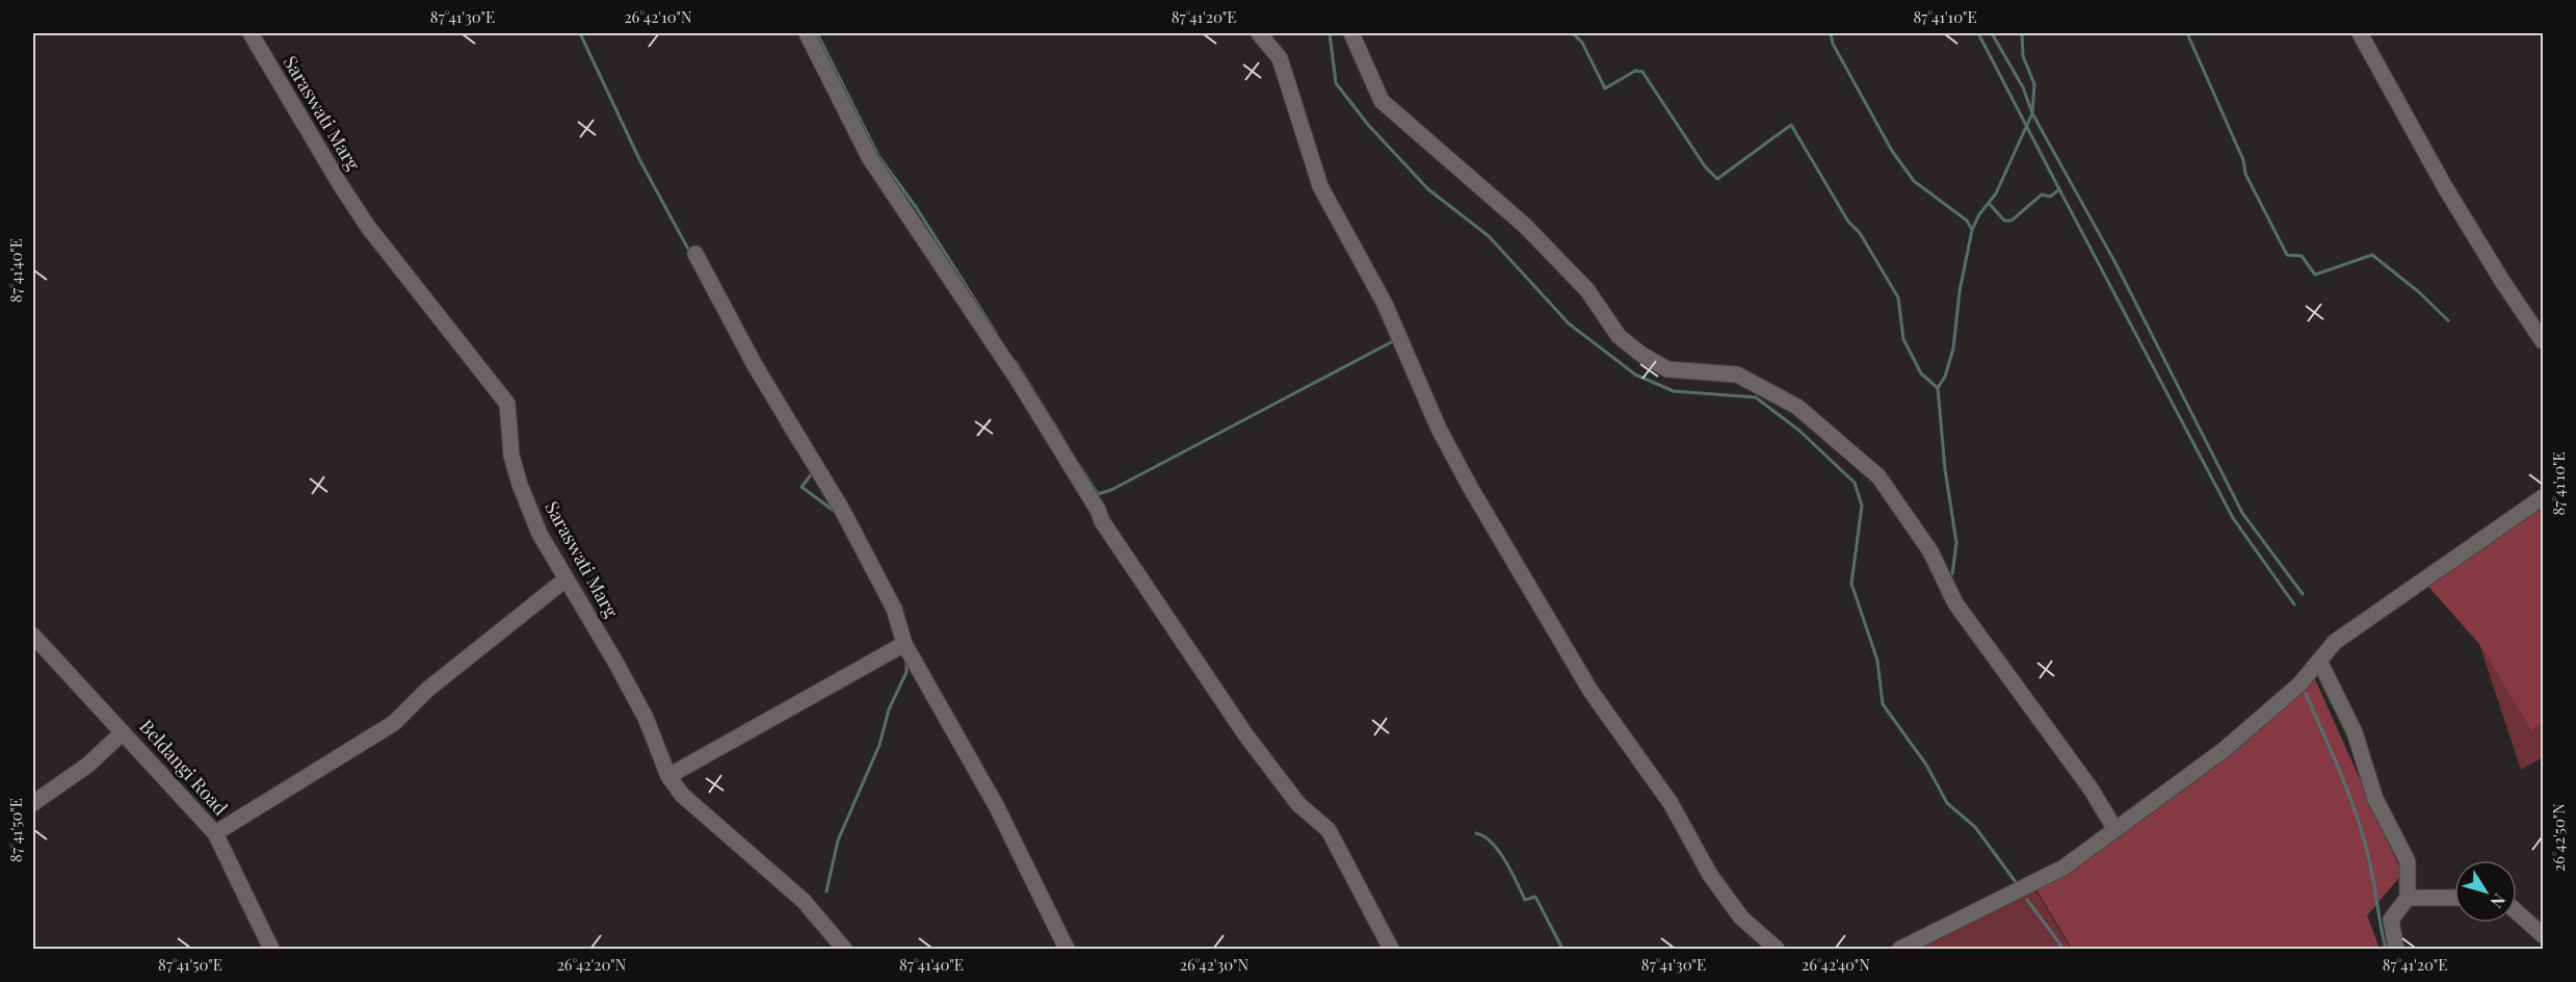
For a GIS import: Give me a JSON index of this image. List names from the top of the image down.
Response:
{
  "streets": {
    "street": ["Saraswati Marg", "Beldangi Road"]
  },
  "north": "bottom right",
  "coordinates": [
    "87°41'30\"E",
    "26°42'10\"N",
    "87°41'20\"E",
    "87°41'10\"E",
    "87°41'40\"E",
    "87°41'50\"E",
    "26°42'50\"N",
    "26°42'20\"N",
    "26°42'30\"N",
    "26°42'40\"N"
  ]
}
